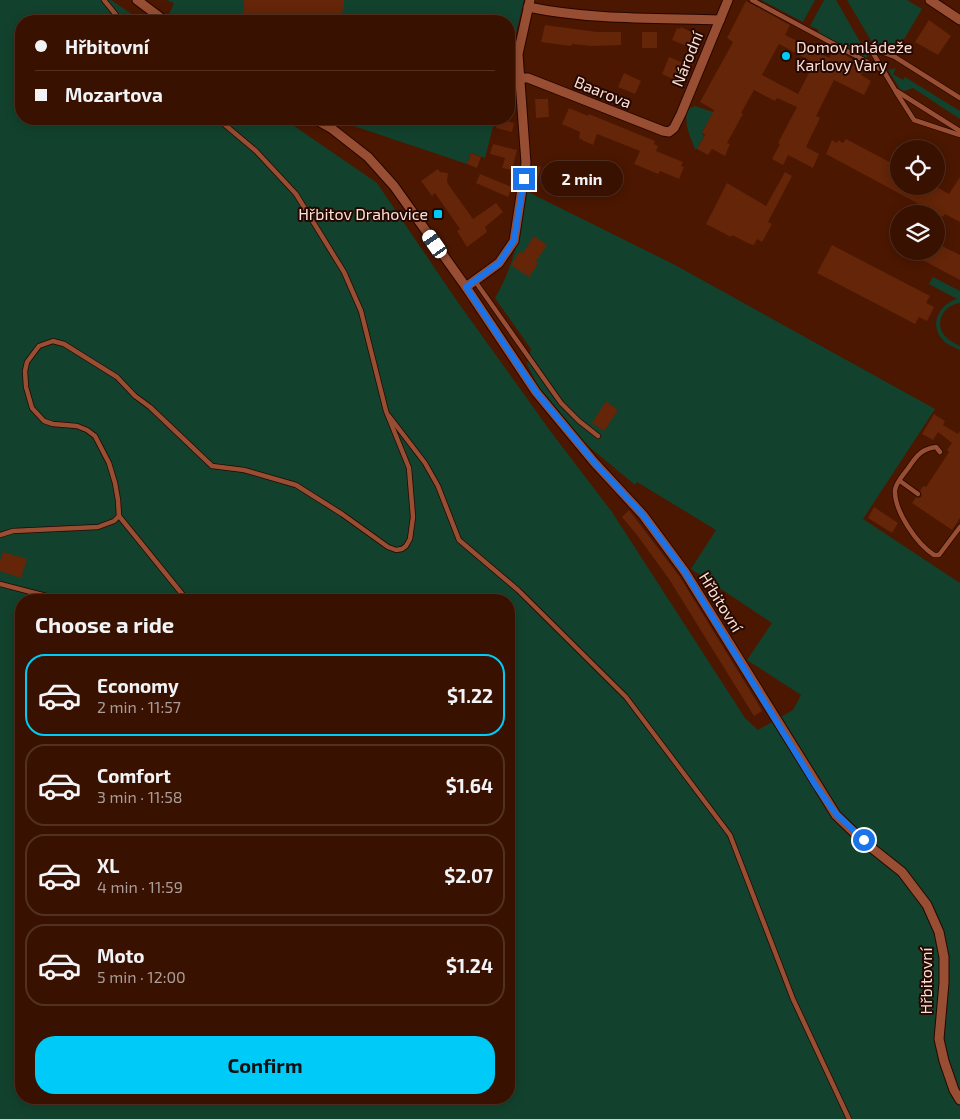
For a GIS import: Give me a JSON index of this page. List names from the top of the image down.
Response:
{
  "streets": {
    "street": ["Národní", "Baarova", "Hřbitovní"]
  },
  "crossings": [
    ["Národní", "Baarova"]
  ],
  "places": {
    "other": ["Domov mládeže Karlovy Vary"],
    "transit": ["Hřbitov Drahovice"]
  },
  "page": {
    "banner": ["Hřbitovní", "Mozartova"],
    "bubble": "2 min",
    "heading": "Choose a ride",
    "list": [
      {
        "name": "Economy",
        "note": "2 min · 11:57",
        "value": "$1.22"
      },
      {
        "name": "Comfort",
        "note": "3 min · 11:58",
        "value": "$1.64"
      },
      {
        "name": "XL",
        "note": "4 min · 11:59",
        "value": "$2.07"
      },
      {
        "name": "Moto",
        "note": "5 min · 12:00",
        "value": "$1.24"
      }
    ],
    "buttons": "Confirm"
  }
}
